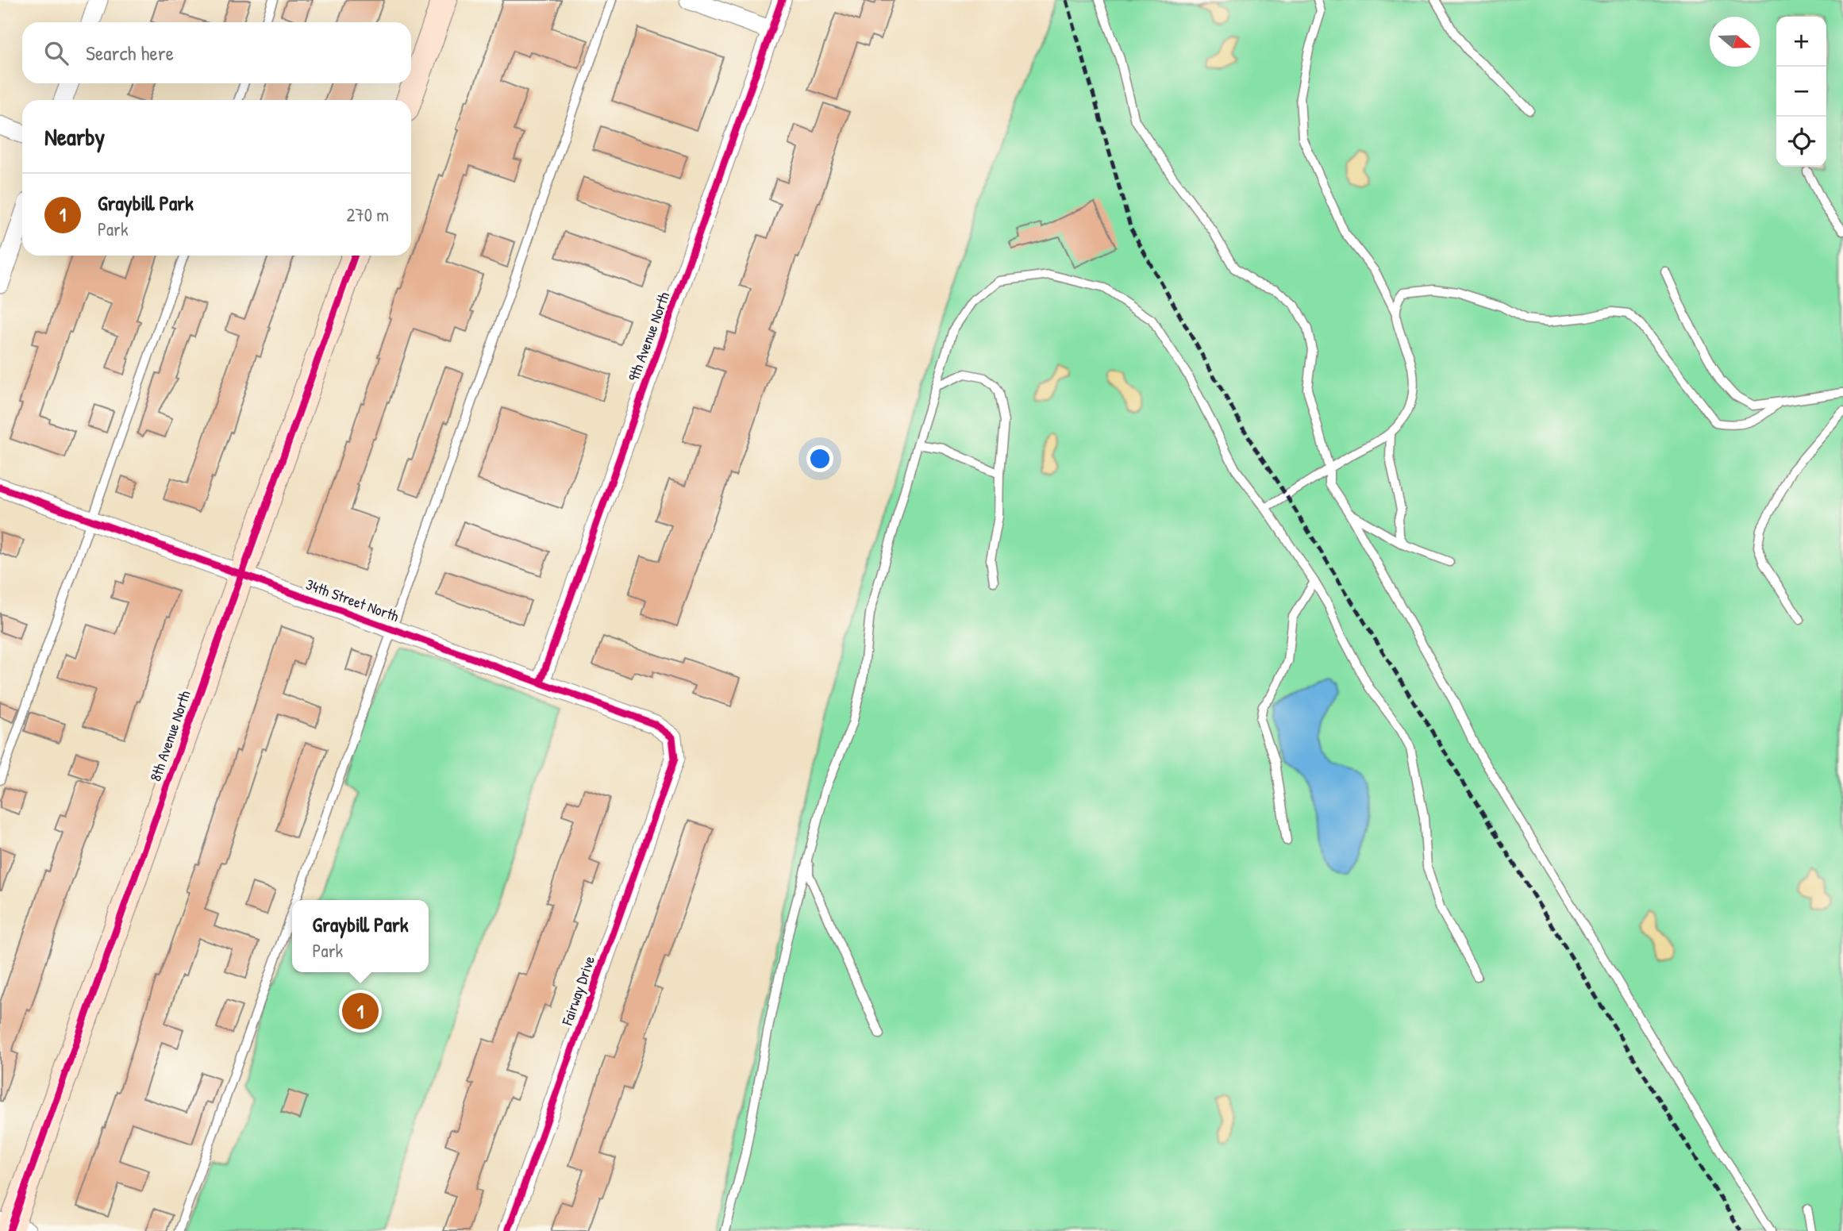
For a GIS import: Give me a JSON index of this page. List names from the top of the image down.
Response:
{
  "streets": {
    "street": [
      "9th Avenue North",
      "34th Street North",
      "8th Avenue North",
      "Fairway Drive"
    ]
  },
  "crossings": [
    ["9th Avenue North", "34th Street North"],
    ["34th Street North", "8th Avenue North"],
    ["34th Street North", "Fairway Drive"]
  ],
  "north": "right",
  "page": {
    "map_buttons": ["+", "−"],
    "search": "Search here",
    "heading": "Nearby",
    "list": [
      {
        "mark": "1",
        "name": "Graybill Park",
        "note": "Park",
        "value": "270 m"
      }
    ],
    "popup": ["Graybill Park", "Park"],
    "pins": "1"
  }
}
